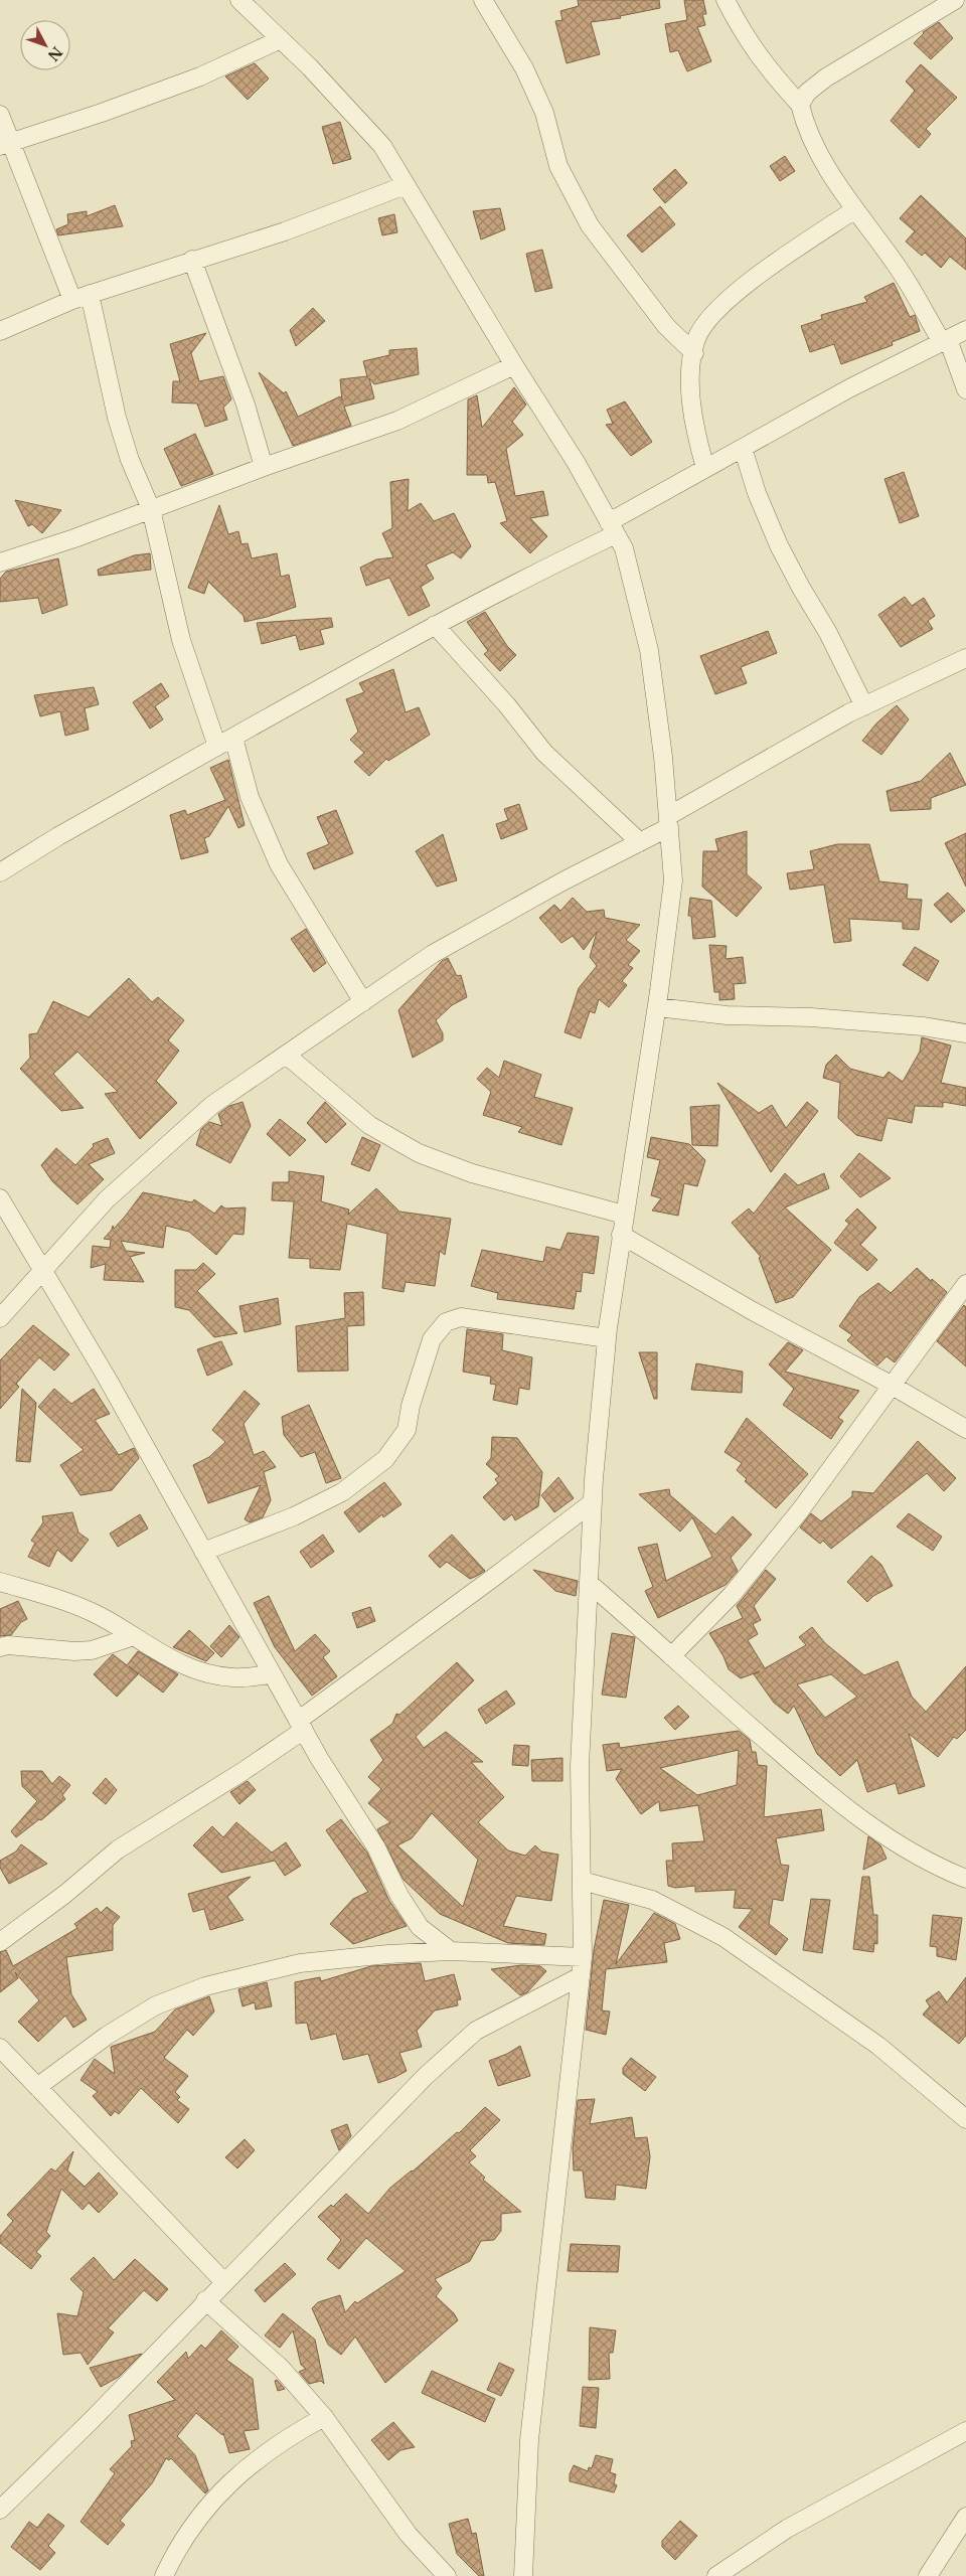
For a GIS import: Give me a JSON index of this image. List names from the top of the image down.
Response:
{
  "north": "bottom right"
}
